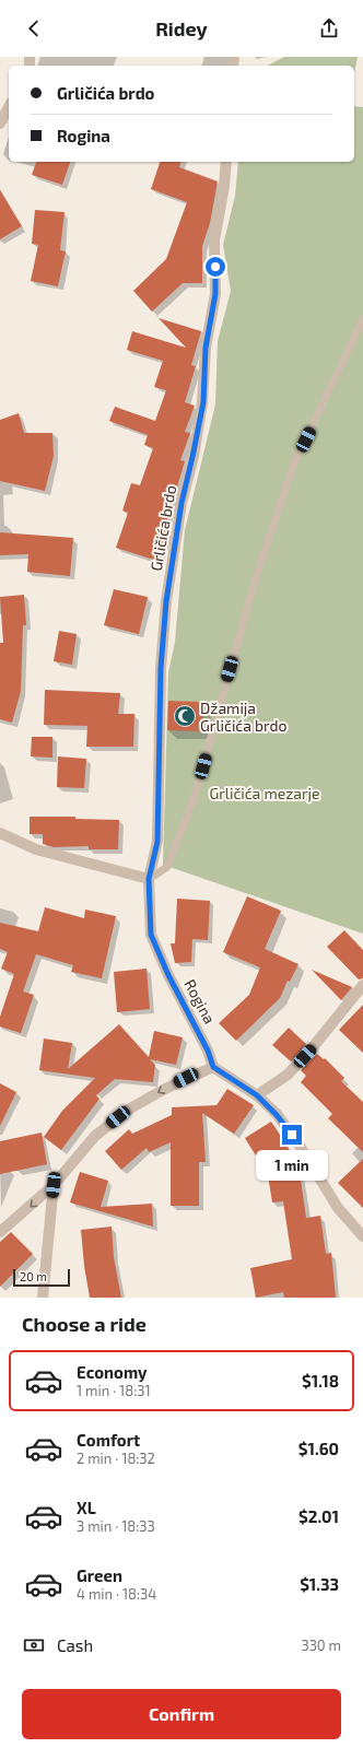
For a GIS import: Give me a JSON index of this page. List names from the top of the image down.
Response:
{
  "streets": {
    "street": ["Grličića brdo", "Rogina"]
  },
  "crossings": [
    ["Grličića brdo", "Rogina"]
  ],
  "parks": ["Grličića mezarje"],
  "places": {
    "mosque": ["Džamija Grličića brdo"]
  },
  "scale_bar": "20 m",
  "page": {
    "header": "Ridey",
    "banner": ["Grličića brdo", "Rogina"],
    "bubble": "1 min",
    "scale": "20 m",
    "heading": "Choose a ride",
    "list": [
      {
        "name": "Economy",
        "note": "1 min · 18:31",
        "value": "$1.18"
      },
      {
        "name": "Comfort",
        "note": "2 min · 18:32",
        "value": "$1.60"
      },
      {
        "name": "XL",
        "note": "3 min · 18:33",
        "value": "$2.01"
      },
      {
        "name": "Green",
        "note": "4 min · 18:34",
        "value": "$1.33"
      }
    ],
    "pay": ["Cash", "330 m"],
    "buttons": "Confirm"
  }
}
